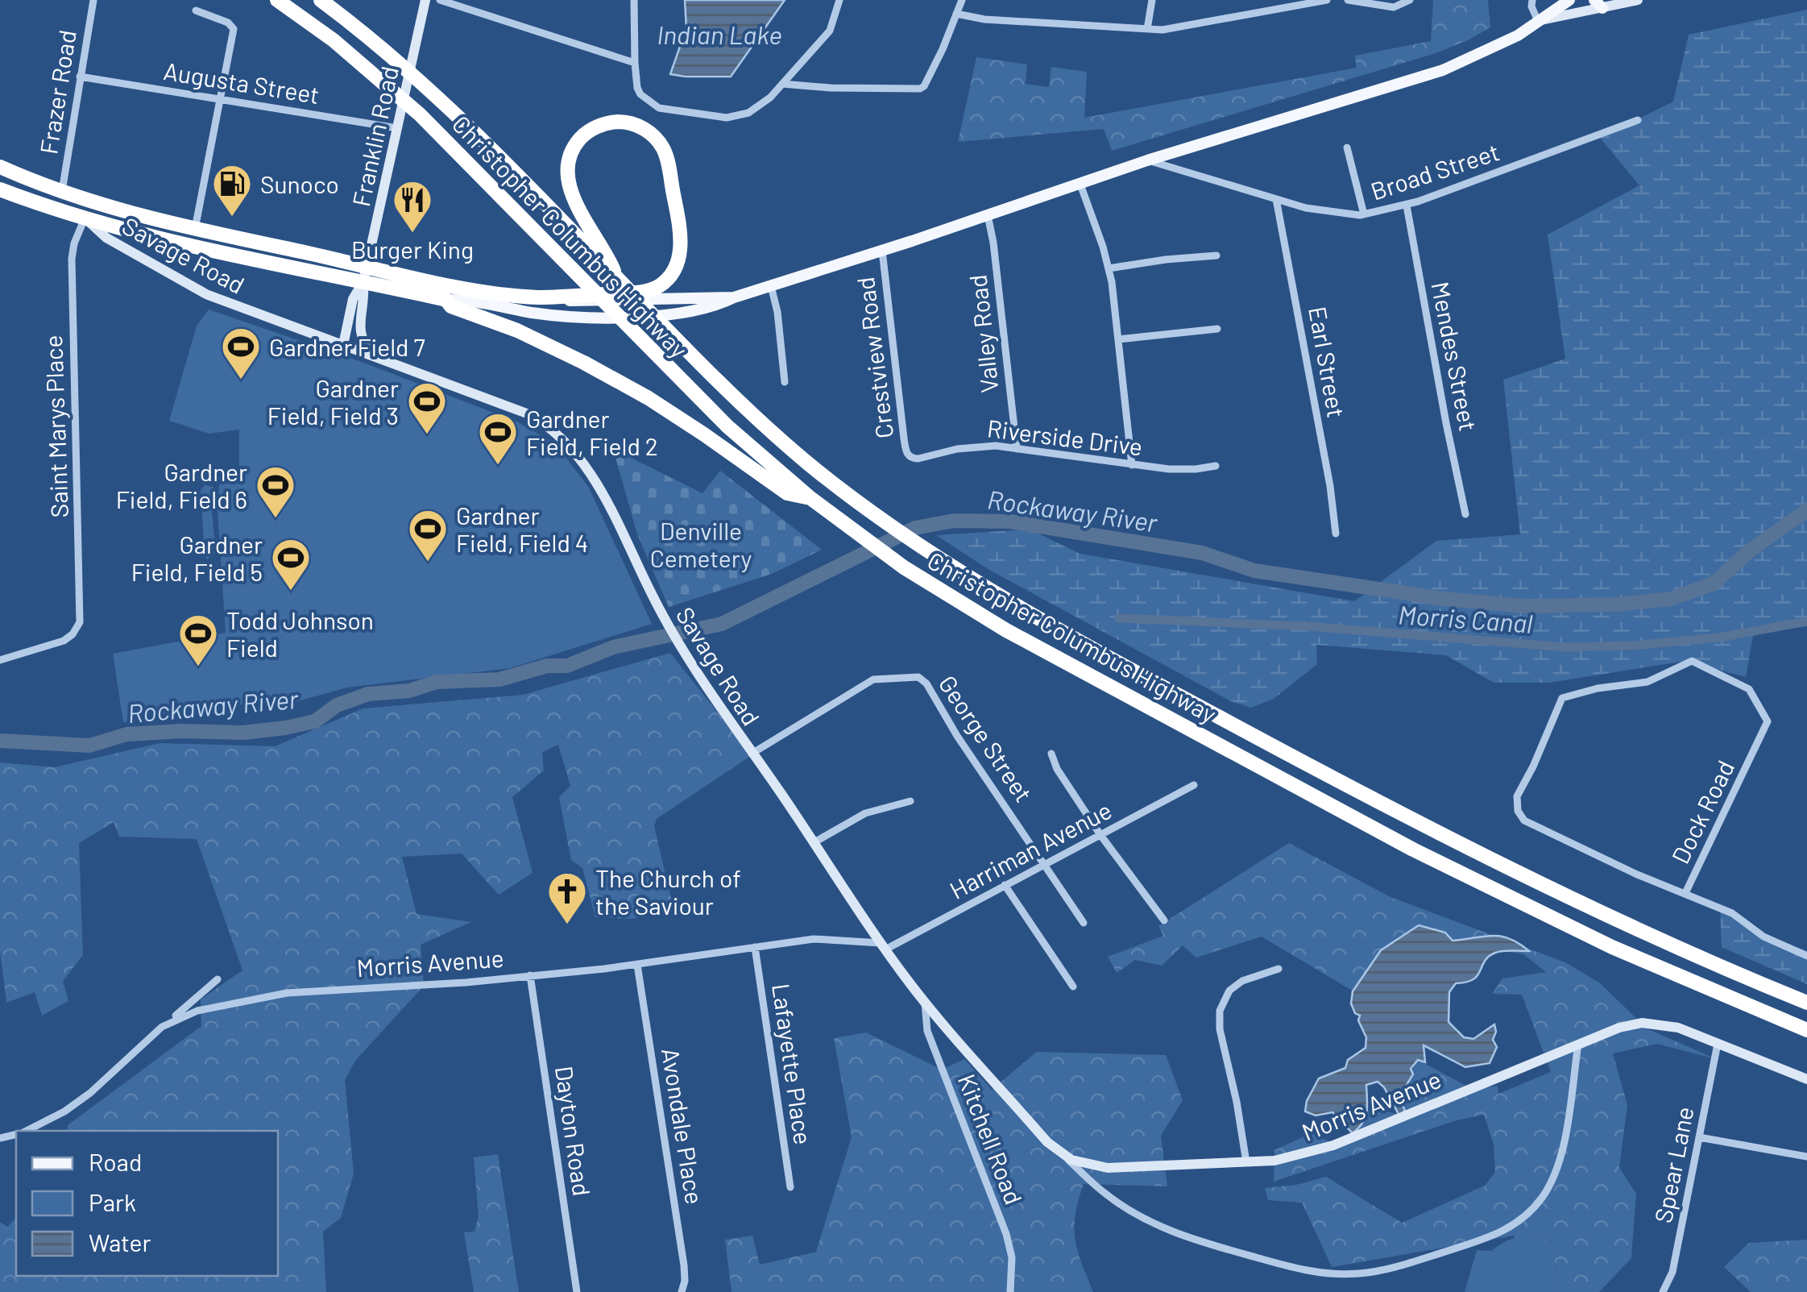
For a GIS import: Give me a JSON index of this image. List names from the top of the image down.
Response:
{
  "streets": {
    "highway": ["Christopher Columbus Highway"],
    "street": [
      "Augusta Street",
      "Frazer Road",
      "Franklin Road",
      "Broad Street",
      "Savage Road",
      "Valley Road",
      "Mendes Street",
      "Crestview Road",
      "Earl Street",
      "Saint Marys Place",
      "Riverside Drive",
      "George Street",
      "Dock Road",
      "Harriman Avenue",
      "Morris Avenue",
      "Lafayette Place",
      "Avondale Place",
      "Dayton Road",
      "Kitchell Road",
      "Spear Lane"
    ]
  },
  "crossings": [
    ["Augusta Street", "Frazer Road"],
    ["Augusta Street", "Franklin Road"],
    ["Franklin Road", "Savage Road"],
    ["Broad Street", "Mendes Street"],
    ["Broad Street", "Earl Street"],
    ["Savage Road", "Saint Marys Place"],
    ["Savage Road", "George Street"],
    ["Savage Road", "Harriman Avenue"],
    ["Savage Road", "Morris Avenue"],
    ["Valley Road", "Riverside Drive"],
    ["Crestview Road", "Riverside Drive"],
    ["George Street", "Harriman Avenue"],
    ["Harriman Avenue", "Morris Avenue"],
    ["Morris Avenue", "Lafayette Place"],
    ["Morris Avenue", "Avondale Place"],
    ["Morris Avenue", "Dayton Road"],
    ["Morris Avenue", "Kitchell Road"],
    ["Morris Avenue", "Spear Lane"]
  ],
  "water": ["Indian Lake", "Rockaway River", "Morris Canal"],
  "parks": ["Denville Cemetery"],
  "places": {
    "fuel station": ["Sunoco"],
    "restaurant": ["Burger King"],
    "sports": [
      "Gardner Field 7",
      "Gardner Field, Field 3",
      "Gardner Field, Field 2",
      "Gardner Field, Field 6",
      "Gardner Field, Field 4",
      "Gardner Field, Field 5",
      "Todd Johnson Field"
    ],
    "church": ["The Church of the Saviour"]
  },
  "legend": ["Road", "Park", "Water"]
}
